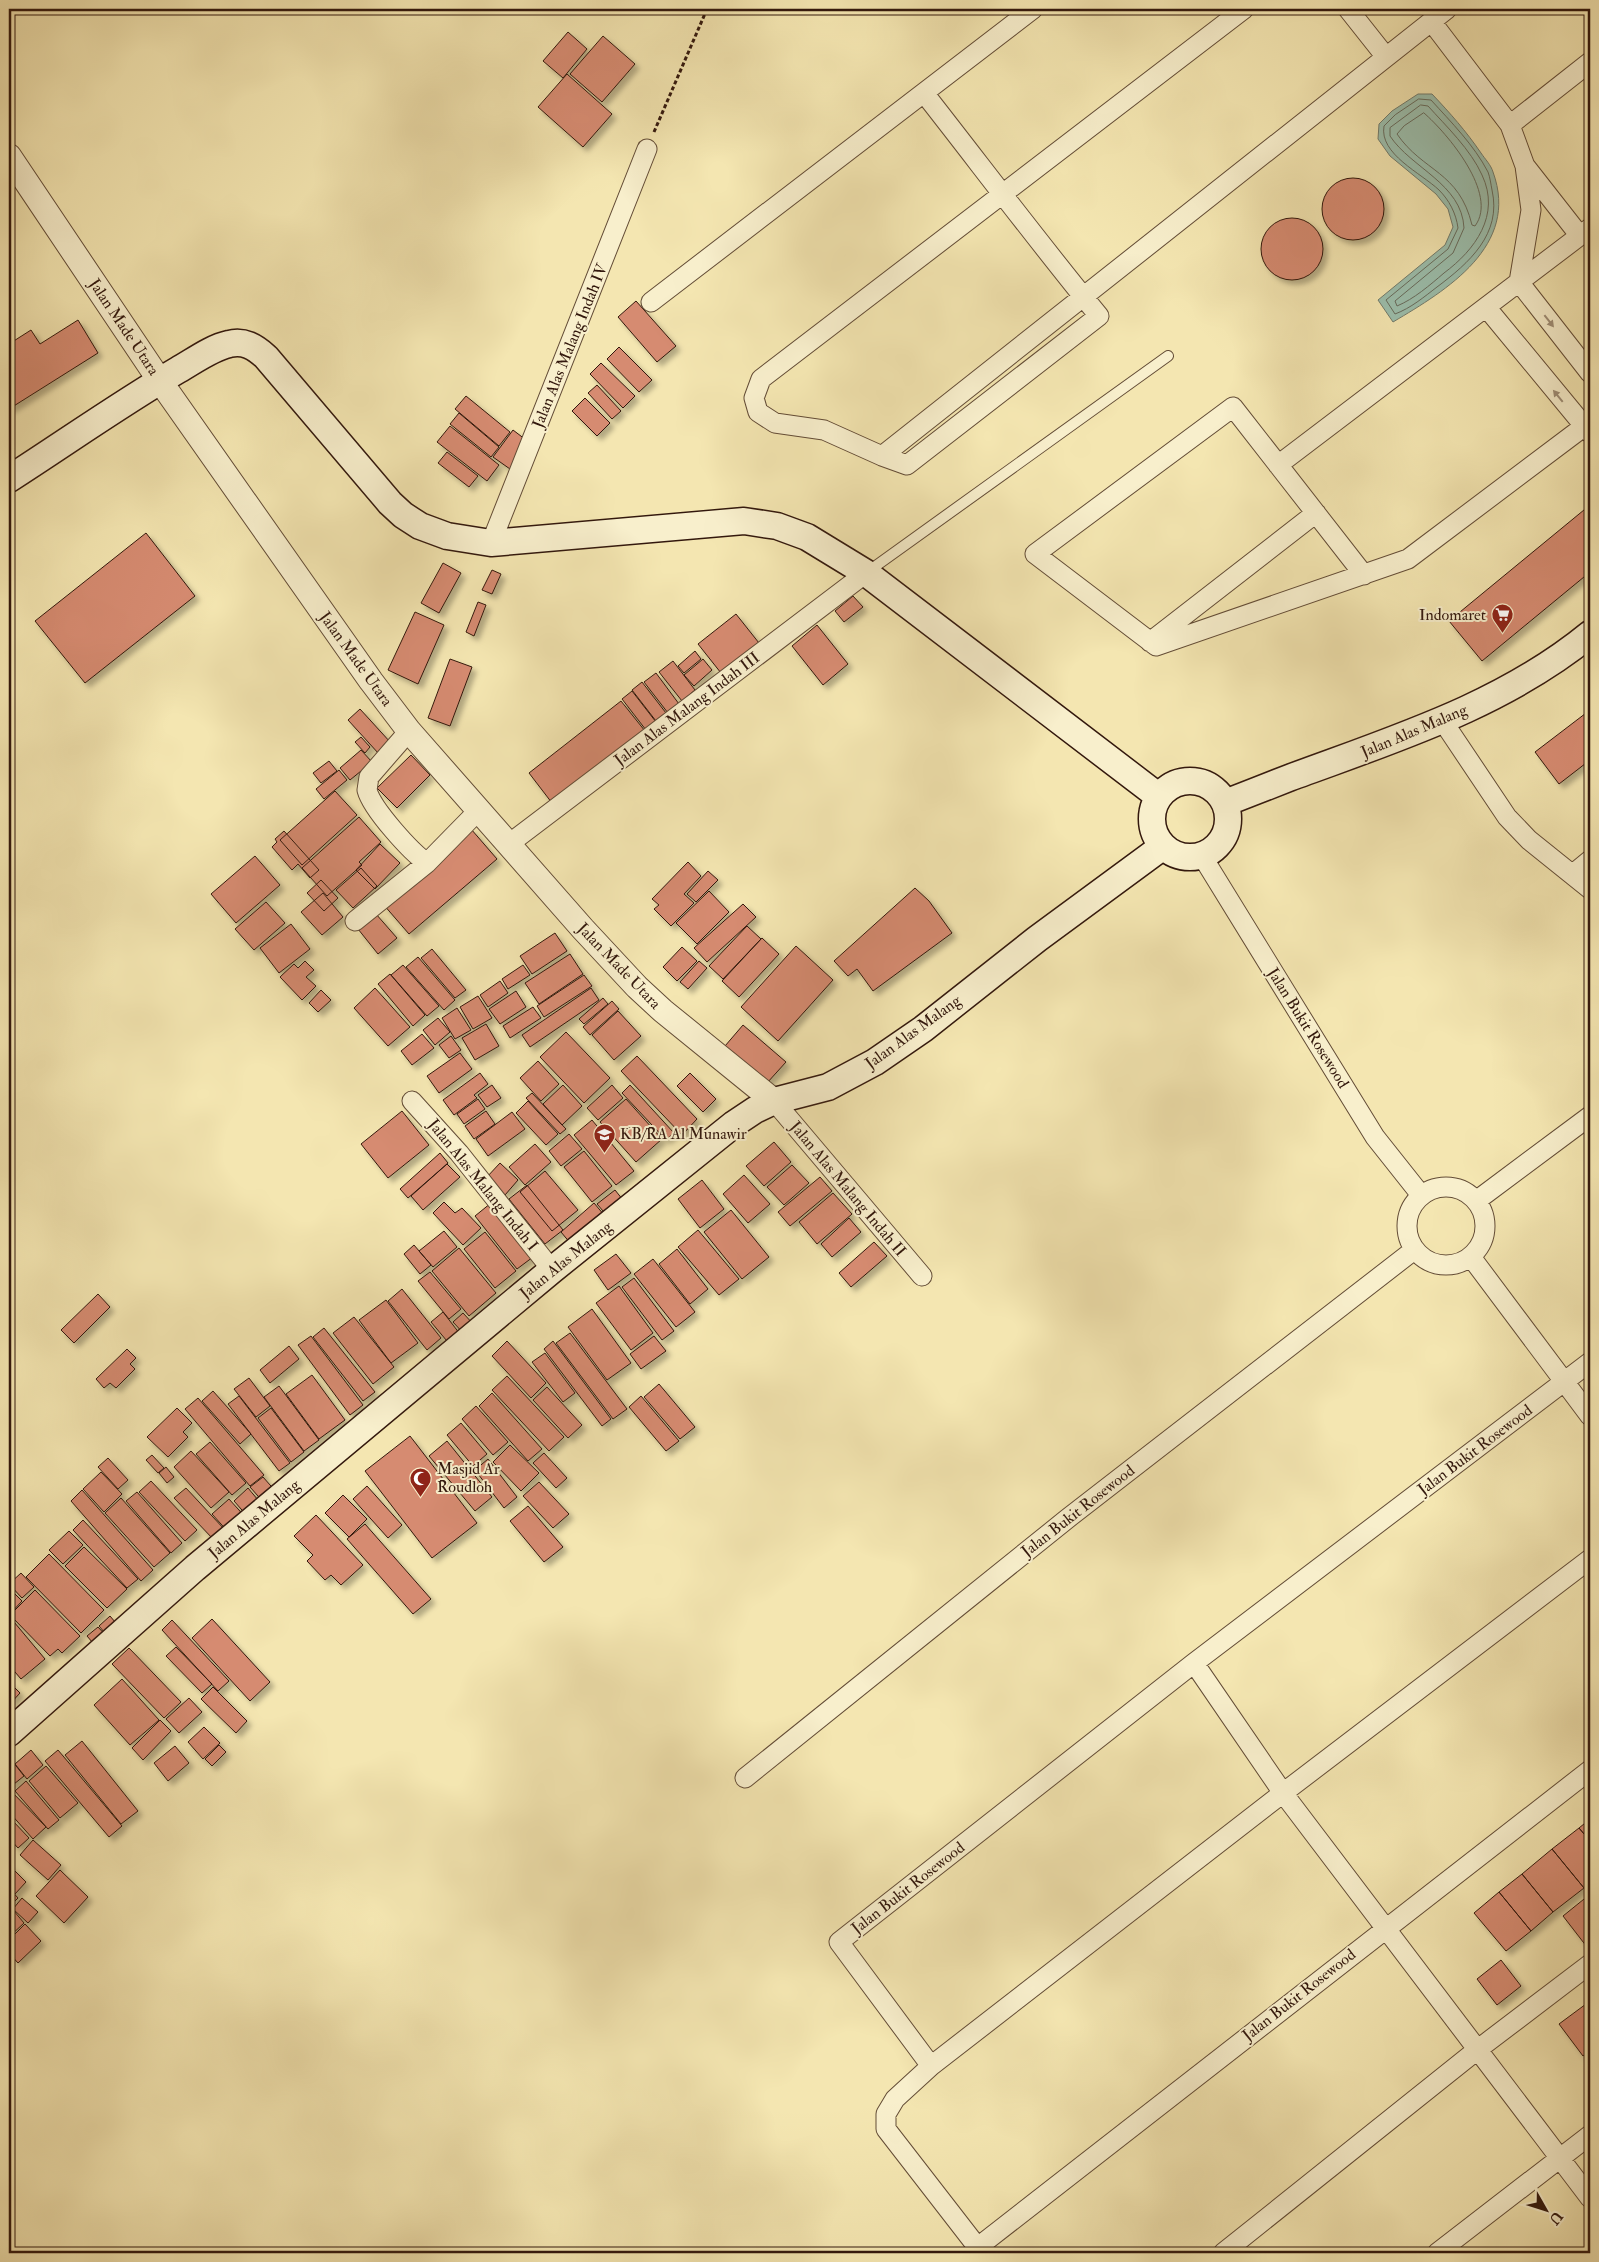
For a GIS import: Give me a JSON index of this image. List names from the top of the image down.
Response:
{
  "streets": {
    "main road": ["Jalan Alas Malang"],
    "street": [
      "Jalan Made Utara",
      "Jalan Alas Malang Indah IV",
      "Jalan Alas Malang Indah III",
      "Jalan Bukit Rosewood",
      "Jalan Alas Malang Indah I",
      "Jalan Alas Malang Indah II"
    ]
  },
  "crossings": [
    ["Jalan Made Utara", "Jalan Alas Malang Indah III"],
    ["Jalan Made Utara", "Jalan Alas Malang"],
    ["Jalan Made Utara", "Jalan Alas Malang Indah II"],
    ["Jalan Alas Malang", "Jalan Bukit Rosewood"],
    ["Jalan Alas Malang", "Jalan Alas Malang Indah I"],
    ["Jalan Alas Malang", "Jalan Alas Malang Indah II"]
  ],
  "places": {
    "supermarket": ["Indomaret"],
    "school or university": ["KB/RA Al Munawir"],
    "mosque": ["Masjid Ar Roudloh"]
  },
  "north": "bottom right"
}
